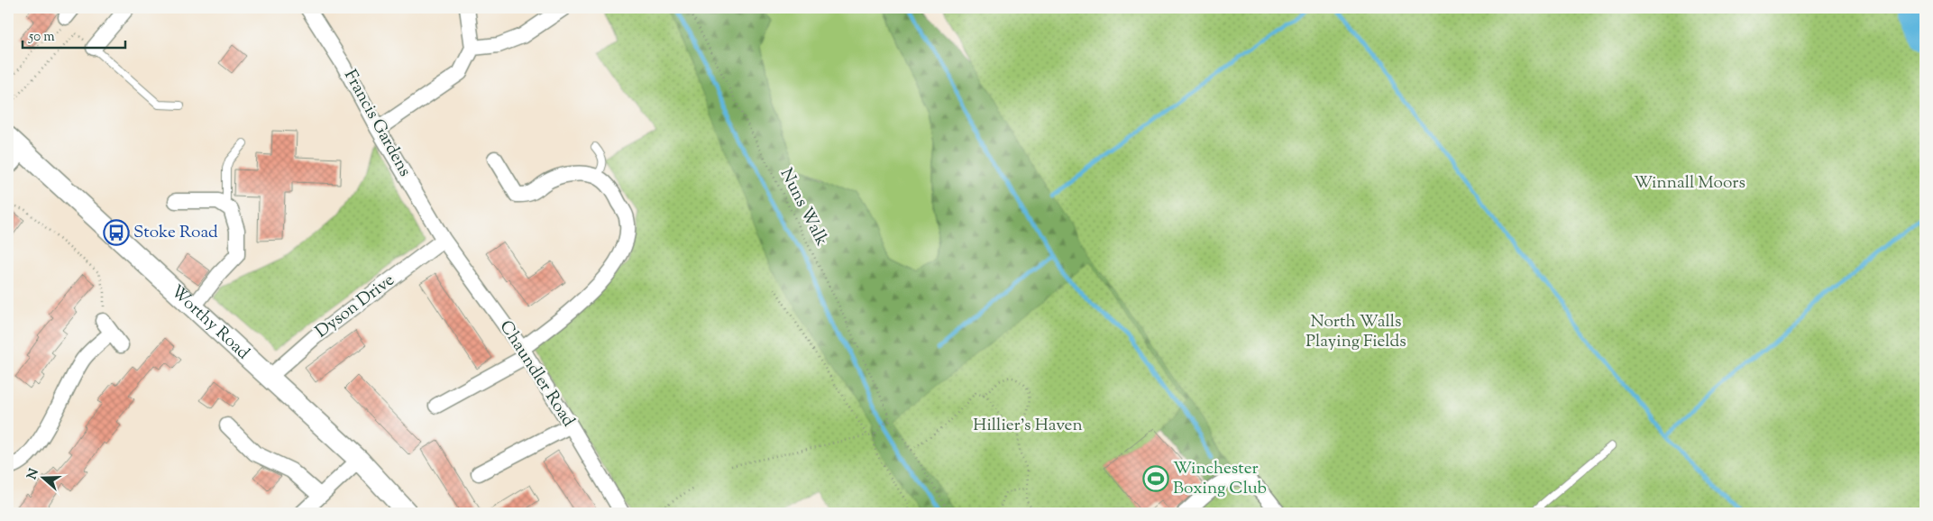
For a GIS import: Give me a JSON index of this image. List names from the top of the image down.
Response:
{
  "streets": {
    "main road": ["Worthy Road"],
    "street": ["Francis Gardens", "Dyson Drive", "Chaundler Road"],
    "path": ["Nuns Walk"]
  },
  "crossings": [
    ["Francis Gardens", "Dyson Drive"],
    ["Francis Gardens", "Chaundler Road"],
    ["Dyson Drive", "Worthy Road"],
    ["Dyson Drive", "Chaundler Road"]
  ],
  "parks": ["Winnall Moors", "North Walls Playing Fields", "Hillier's Haven"],
  "places": {
    "bus stop": ["Stoke Road"],
    "sports": ["Winchester Boxing Club"]
  },
  "scale_bar": "50 m",
  "north": "left"
}
